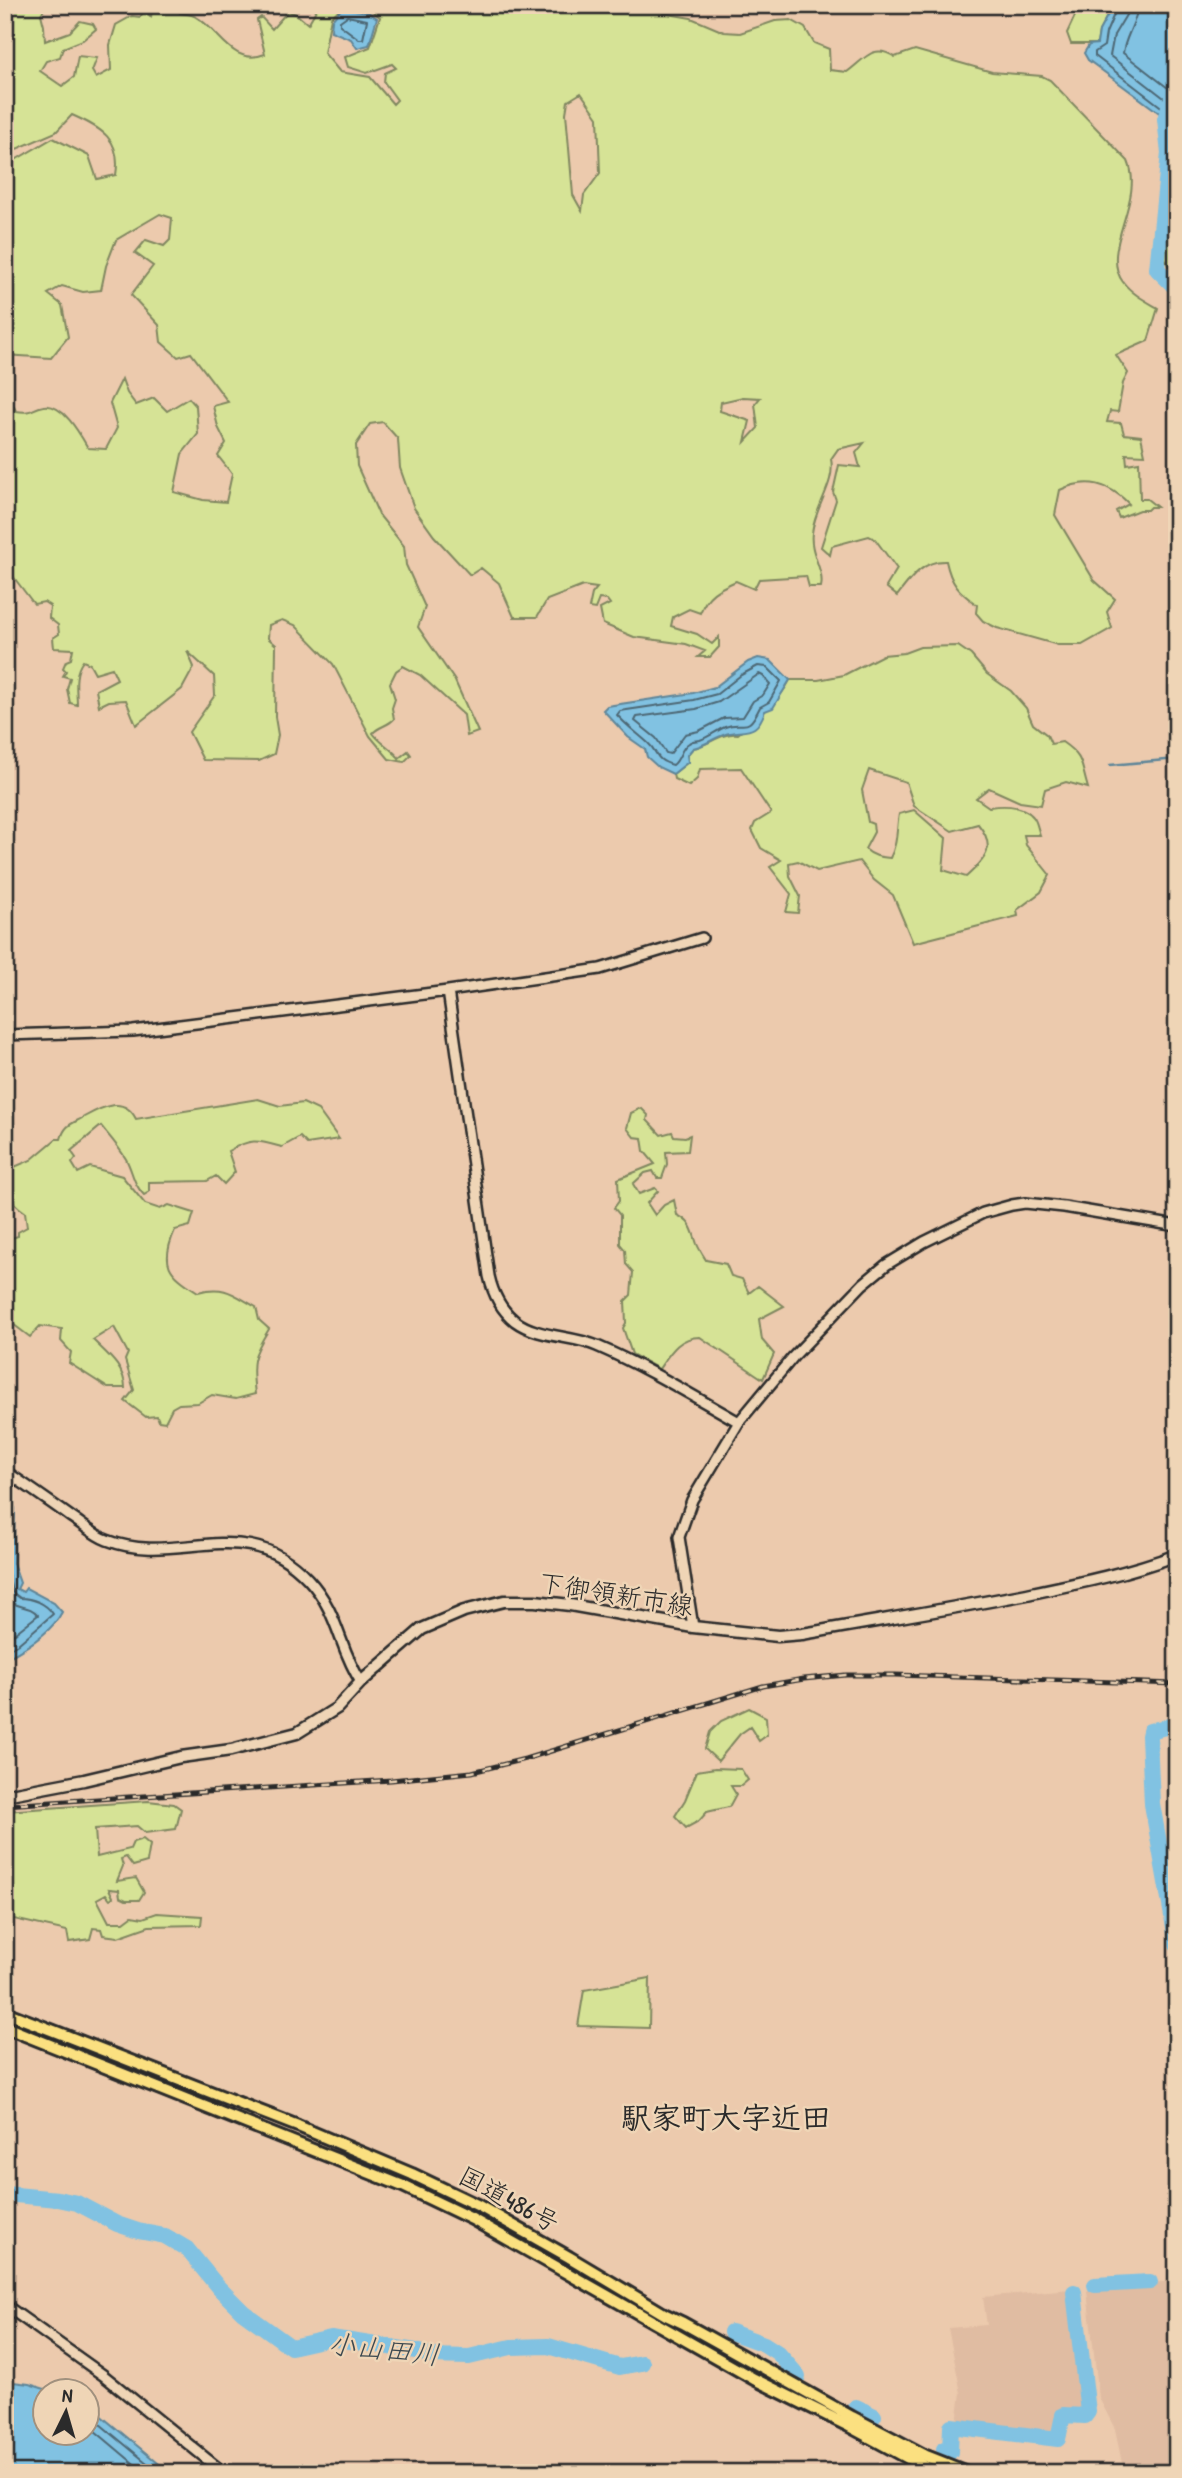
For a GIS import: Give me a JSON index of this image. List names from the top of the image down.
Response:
{
  "streets": {
    "highway": ["国道486号"],
    "main road": ["下御領新市線"]
  },
  "districts": ["駅家町大字近田"],
  "water": ["小山田川"],
  "north": "top"
}
